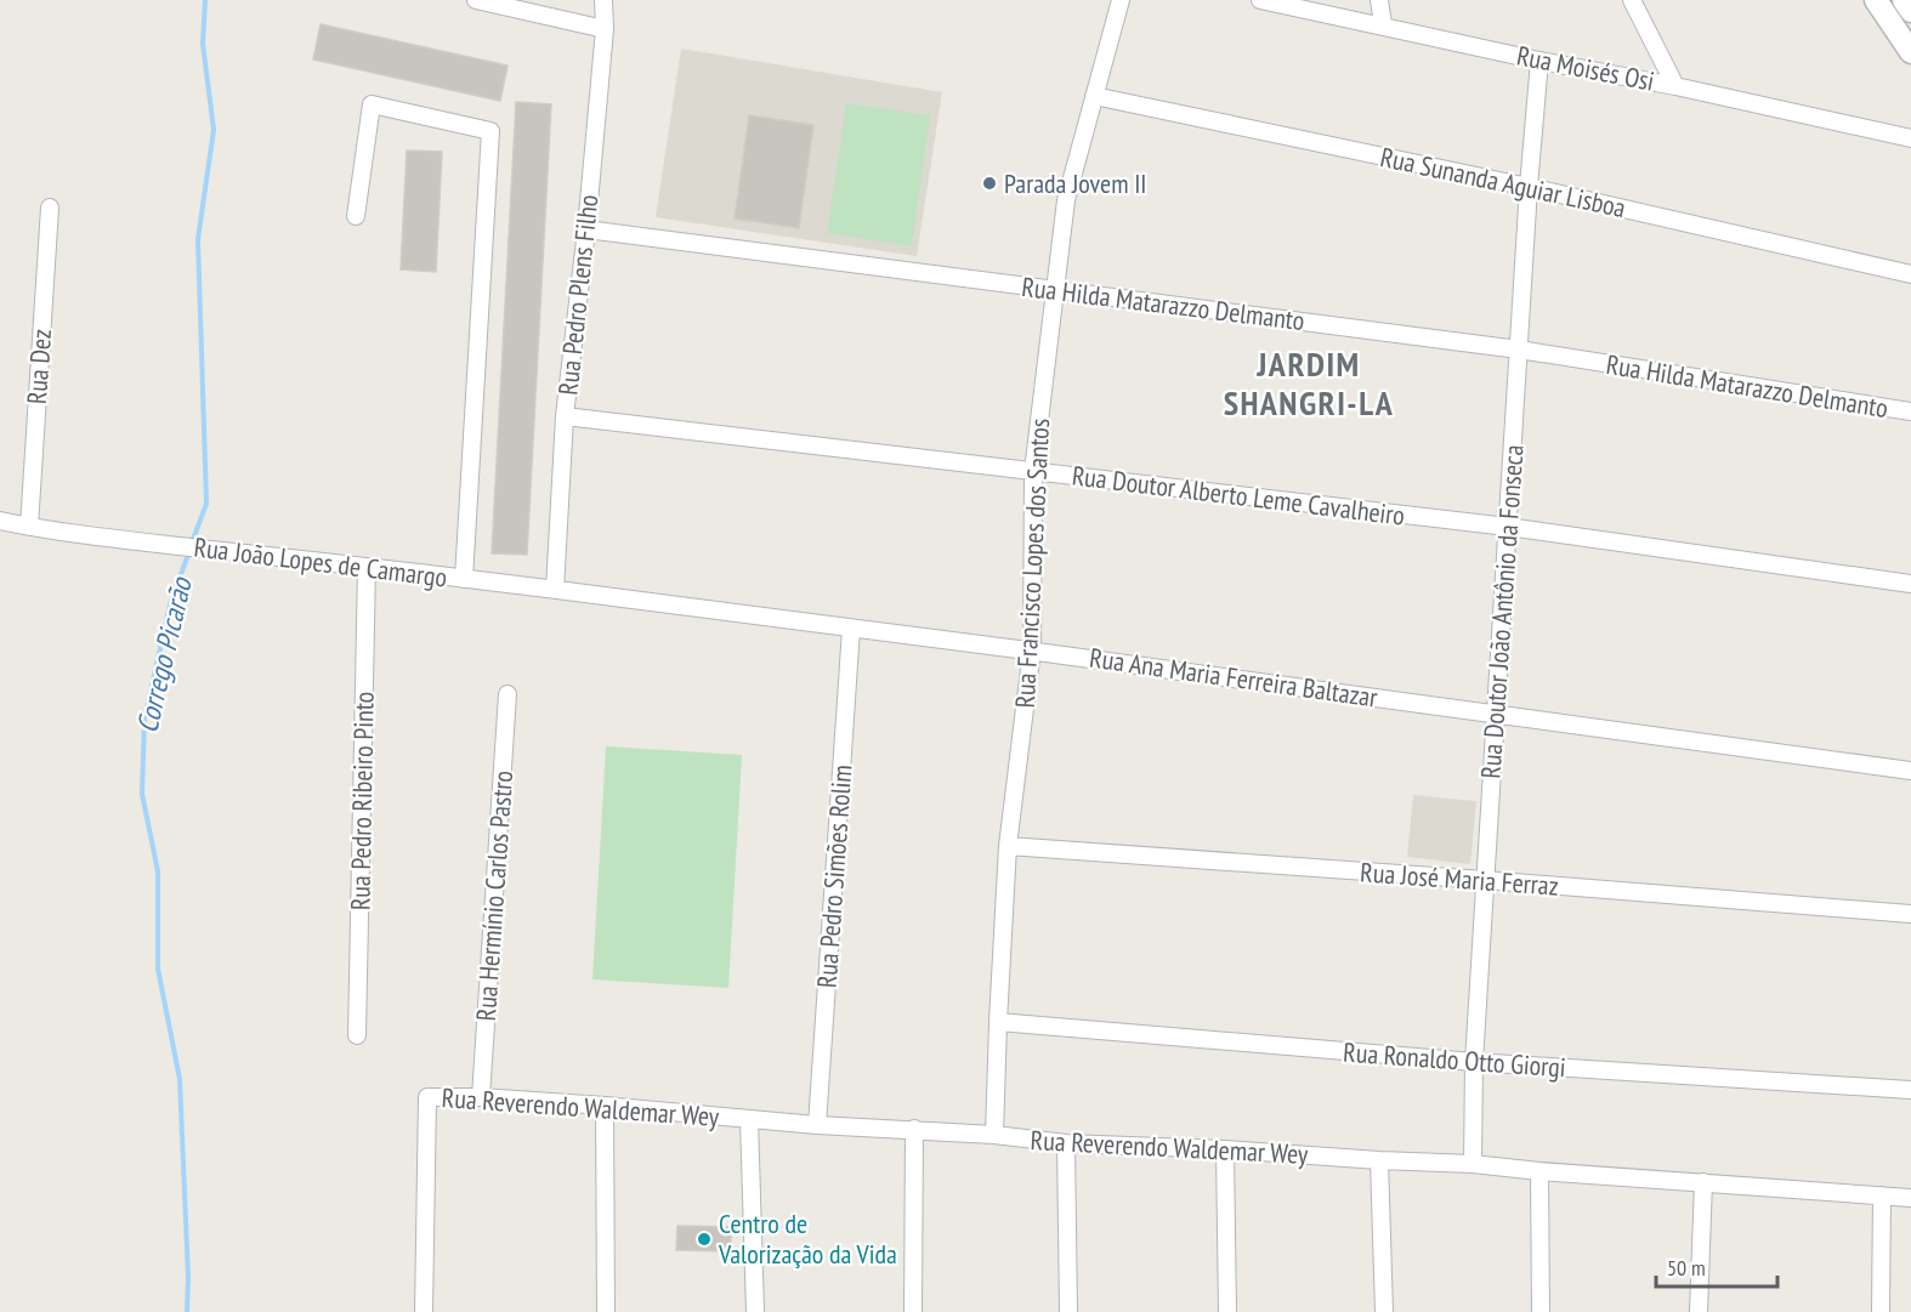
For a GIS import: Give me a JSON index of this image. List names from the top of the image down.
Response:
{
  "streets": {
    "street": [
      "Rua Moisés Osi",
      "Rua Sunanda Aguiar Lisboa",
      "Rua Pedro Plens Filho",
      "Rua Hilda Matarazzo Delmanto",
      "Rua Dez",
      "Rua Doutor Alberto Leme Cavalheiro",
      "Rua João Lopes de Camargo",
      "Rua Francisco Lopes dos Santos",
      "Rua Doutor João Antônio da Fonseca",
      "Rua Ana Maria Ferreira Baltazar",
      "Rua Pedro Ribeiro Pinto",
      "Rua Pedro Simões Rolim",
      "Rua José Maria Ferraz",
      "Rua Hermínio Carlos Pastro",
      "Rua Ronaldo Otto Giorgi",
      "Rua Reverendo Waldemar Wey"
    ]
  },
  "crossings": [
    ["Rua Moisés Osi", "Rua Doutor João Antônio da Fonseca"],
    ["Rua Sunanda Aguiar Lisboa", "Rua Francisco Lopes dos Santos"],
    ["Rua Sunanda Aguiar Lisboa", "Rua Doutor João Antônio da Fonseca"],
    ["Rua Pedro Plens Filho", "Rua Hilda Matarazzo Delmanto"],
    ["Rua Pedro Plens Filho", "Rua Doutor Alberto Leme Cavalheiro"],
    ["Rua Pedro Plens Filho", "Rua João Lopes de Camargo"],
    ["Rua Pedro Plens Filho", "Rua Ana Maria Ferreira Baltazar"],
    ["Rua Hilda Matarazzo Delmanto", "Rua Francisco Lopes dos Santos"],
    ["Rua Hilda Matarazzo Delmanto", "Rua Doutor João Antônio da Fonseca"],
    ["Rua Dez", "Rua João Lopes de Camargo"],
    ["Rua Doutor Alberto Leme Cavalheiro", "Rua Francisco Lopes dos Santos"],
    ["Rua Doutor Alberto Leme Cavalheiro", "Rua Doutor João Antônio da Fonseca"],
    ["Rua João Lopes de Camargo", "Rua Ana Maria Ferreira Baltazar"],
    ["Rua João Lopes de Camargo", "Rua Pedro Ribeiro Pinto"],
    ["Rua Francisco Lopes dos Santos", "Rua Ana Maria Ferreira Baltazar"],
    ["Rua Francisco Lopes dos Santos", "Rua José Maria Ferraz"],
    ["Rua Francisco Lopes dos Santos", "Rua Ronaldo Otto Giorgi"],
    ["Rua Francisco Lopes dos Santos", "Rua Reverendo Waldemar Wey"],
    ["Rua Doutor João Antônio da Fonseca", "Rua Ana Maria Ferreira Baltazar"],
    ["Rua Doutor João Antônio da Fonseca", "Rua José Maria Ferraz"],
    ["Rua Doutor João Antônio da Fonseca", "Rua Ronaldo Otto Giorgi"],
    ["Rua Doutor João Antônio da Fonseca", "Rua Reverendo Waldemar Wey"],
    ["Rua Ana Maria Ferreira Baltazar", "Rua Pedro Simões Rolim"],
    ["Rua Pedro Simões Rolim", "Rua Reverendo Waldemar Wey"],
    ["Rua Hermínio Carlos Pastro", "Rua Reverendo Waldemar Wey"]
  ],
  "districts": ["JARDIM SHANGRI-LA"],
  "water": ["Corrego Picarão"],
  "places": ["Parada Jovem II", "Centro de Valorização da Vida"],
  "scale_bar": "50 m"
}
